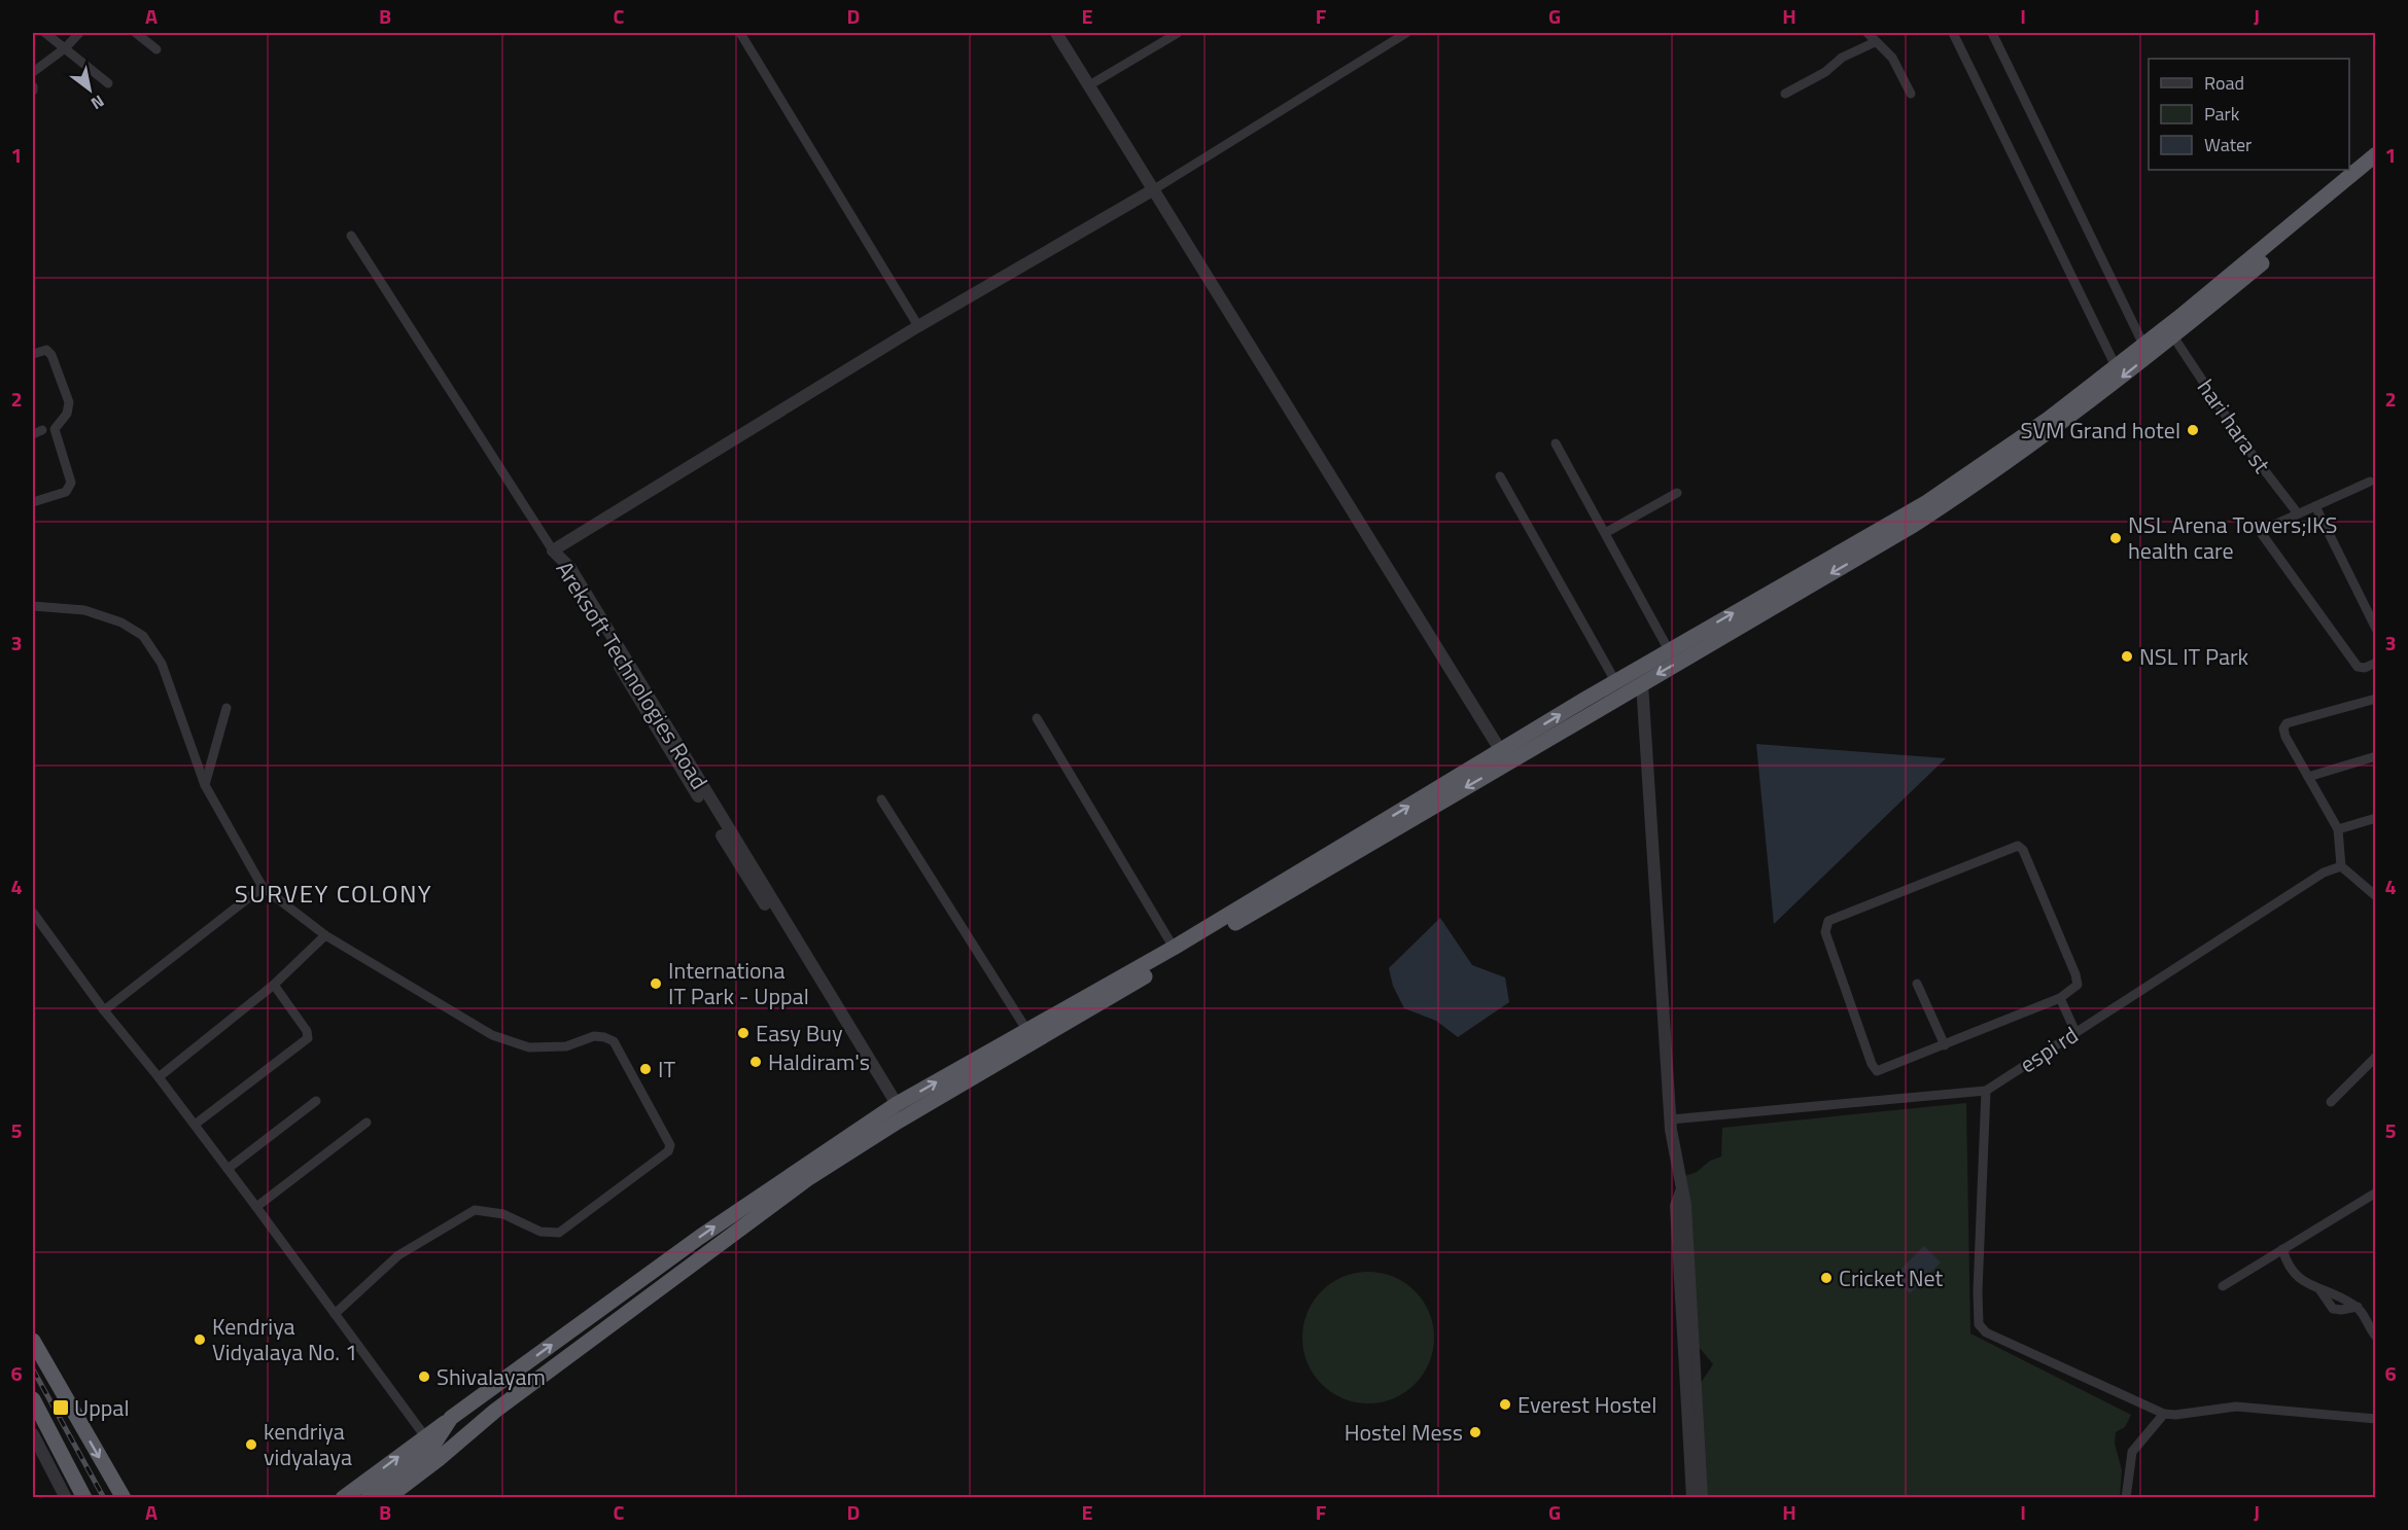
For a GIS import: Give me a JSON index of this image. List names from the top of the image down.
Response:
{
  "streets": {
    "street": ["hari hara st", "Areksoft Technologies Road", "espi rd"]
  },
  "districts": ["SURVEY COLONY"],
  "places": {
    "other": [
      "SVM Grand hotel",
      "NSL Arena Towers;IKS health care",
      "NSL IT Park",
      "Internationa IT Park - Uppal",
      "Easy Buy",
      "Haldiram's",
      "IT",
      "Cricket Net",
      "Kendriya Vidyalaya No. 1",
      "Shivalayam",
      "Everest Hostel",
      "Hostel Mess",
      "kendriya vidyalaya"
    ],
    "transit": ["Uppal"]
  },
  "legend": ["Road", "Park", "Water"],
  "north": "bottom right",
  "grid": {
    "columns": [
      "A",
      "B",
      "C",
      "D",
      "E",
      "F",
      "G",
      "H",
      "I",
      "J"
    ],
    "rows": [
      "1",
      "2",
      "3",
      "4",
      "5",
      "6"
    ]
  }
}
